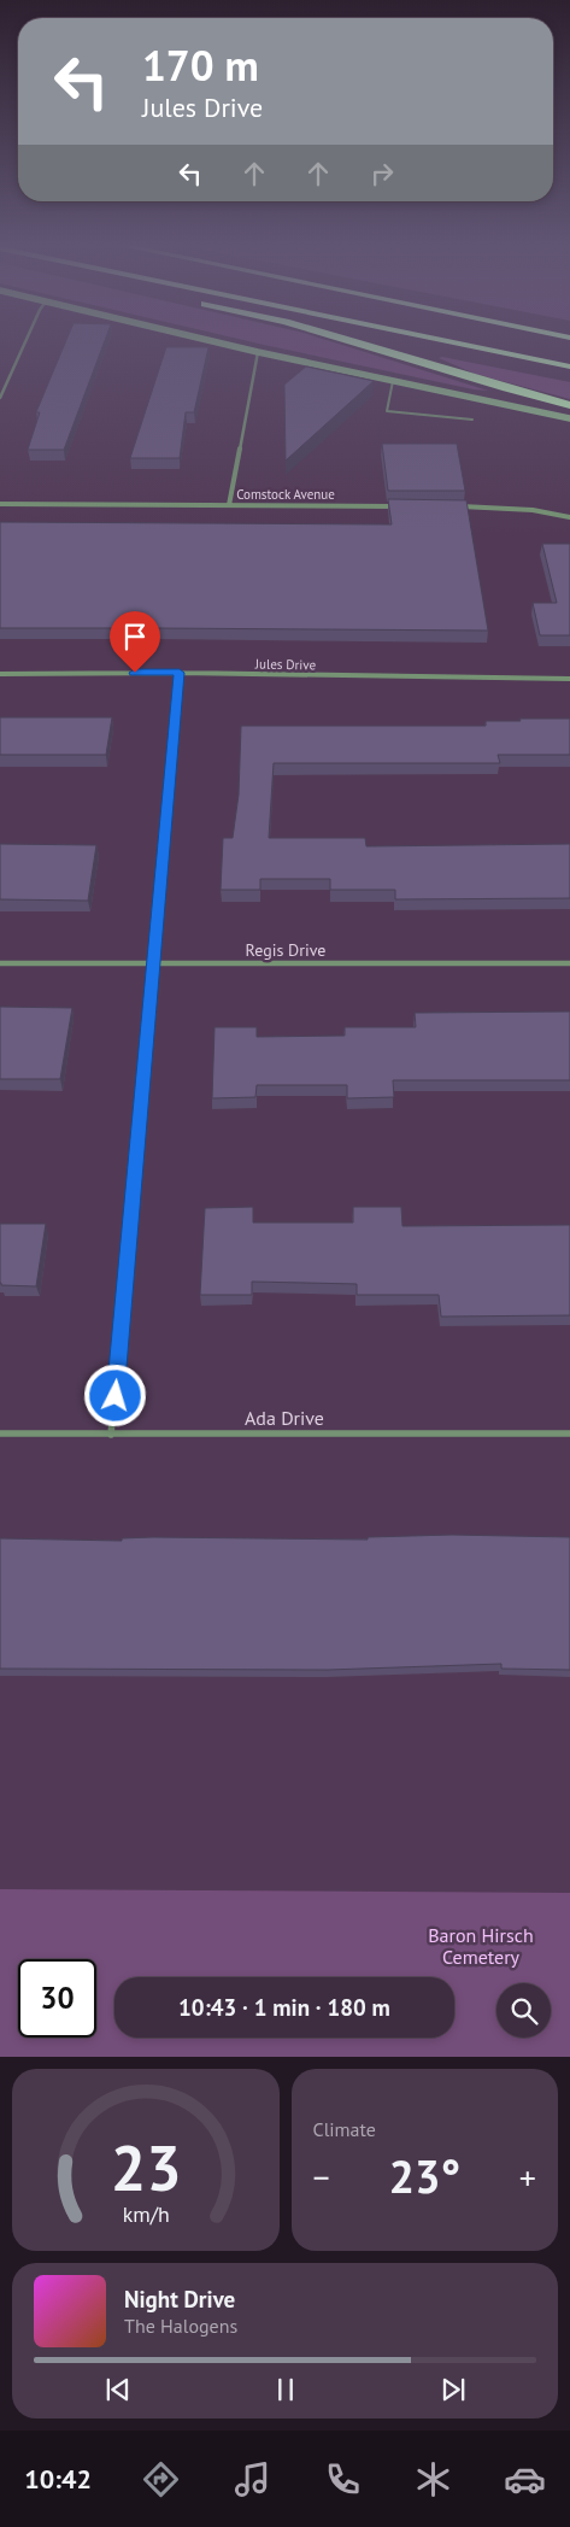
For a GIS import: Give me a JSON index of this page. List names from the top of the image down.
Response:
{
  "streets": {
    "street": [
      "Comstock Avenue",
      "Jules Drive",
      "Regis Drive",
      "Ada Drive"
    ]
  },
  "parks": ["Baron Hirsch Cemetery"],
  "page": {
    "turn": ["170 m", "Jules Drive"],
    "limit": "30",
    "trip": "10:43 · 1 min · 180 m",
    "tile": "Climate",
    "heat": ["−", "23°", "+"],
    "song": ["Night Drive", "The Halogens"],
    "tabs": "10:42",
    "gauge": ["23", "km/h"]
  }
}
